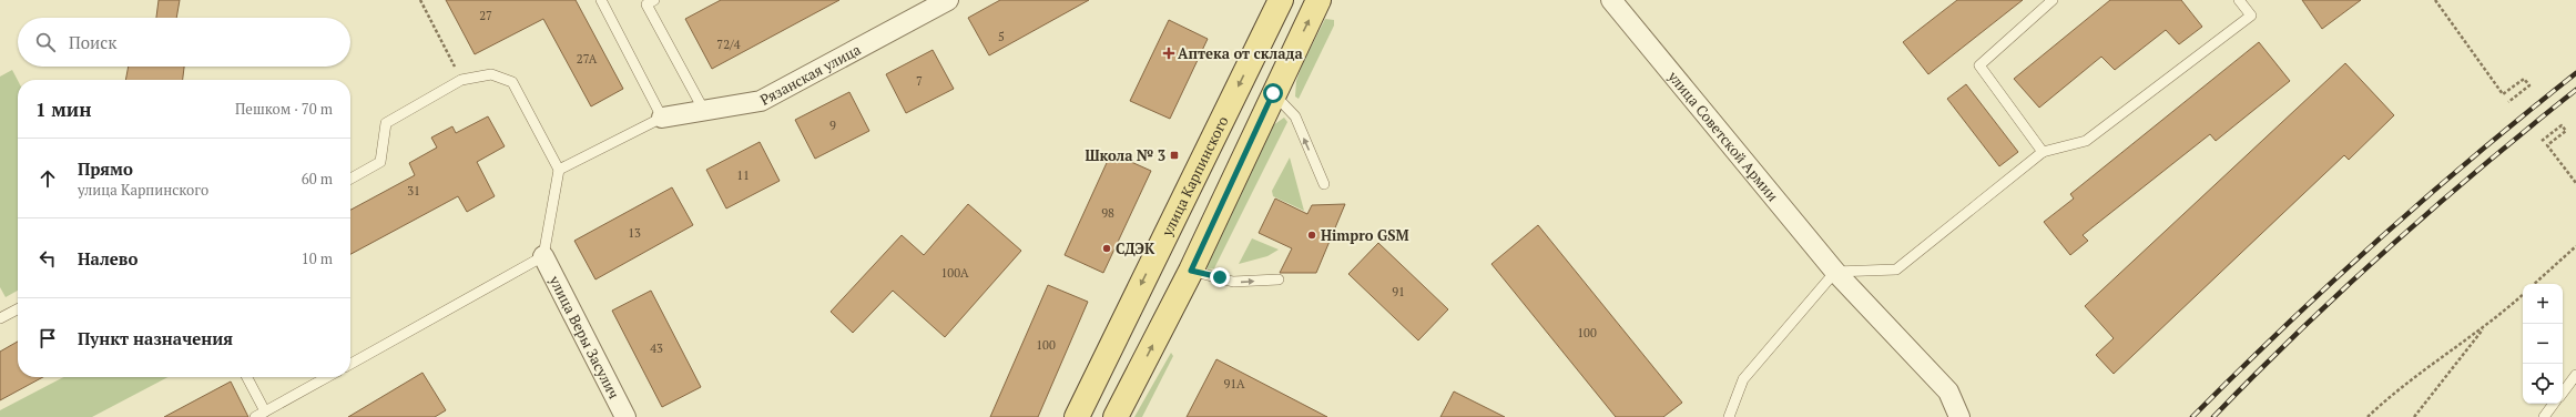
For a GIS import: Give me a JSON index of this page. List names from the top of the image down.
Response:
{
  "streets": {
    "main road": ["улица Карпинского"],
    "street": ["Рязанская улица", "улица Советской Армии", "улица Веры Засулич"]
  },
  "places": {
    "health": ["Аптека от склада"],
    "transit": ["Школа № 3"],
    "other": ["Himpro GSM", "СДЭК"]
  },
  "house_numbers": [
    "27",
    "5",
    "72/4",
    "27А",
    "7",
    "9",
    "11",
    "31",
    "98",
    "13",
    "100А",
    "91",
    "100",
    "100",
    "43",
    "91А"
  ],
  "page": {
    "search": "Поиск",
    "heading": ["1 мин", "Пешком · 70 m"],
    "list": [
      ["Прямо", "улица Карпинского", "60 m"],
      ["Налево", "10 m"],
      "Пункт назначения"
    ],
    "map_buttons": ["+", "−"]
  }
}
